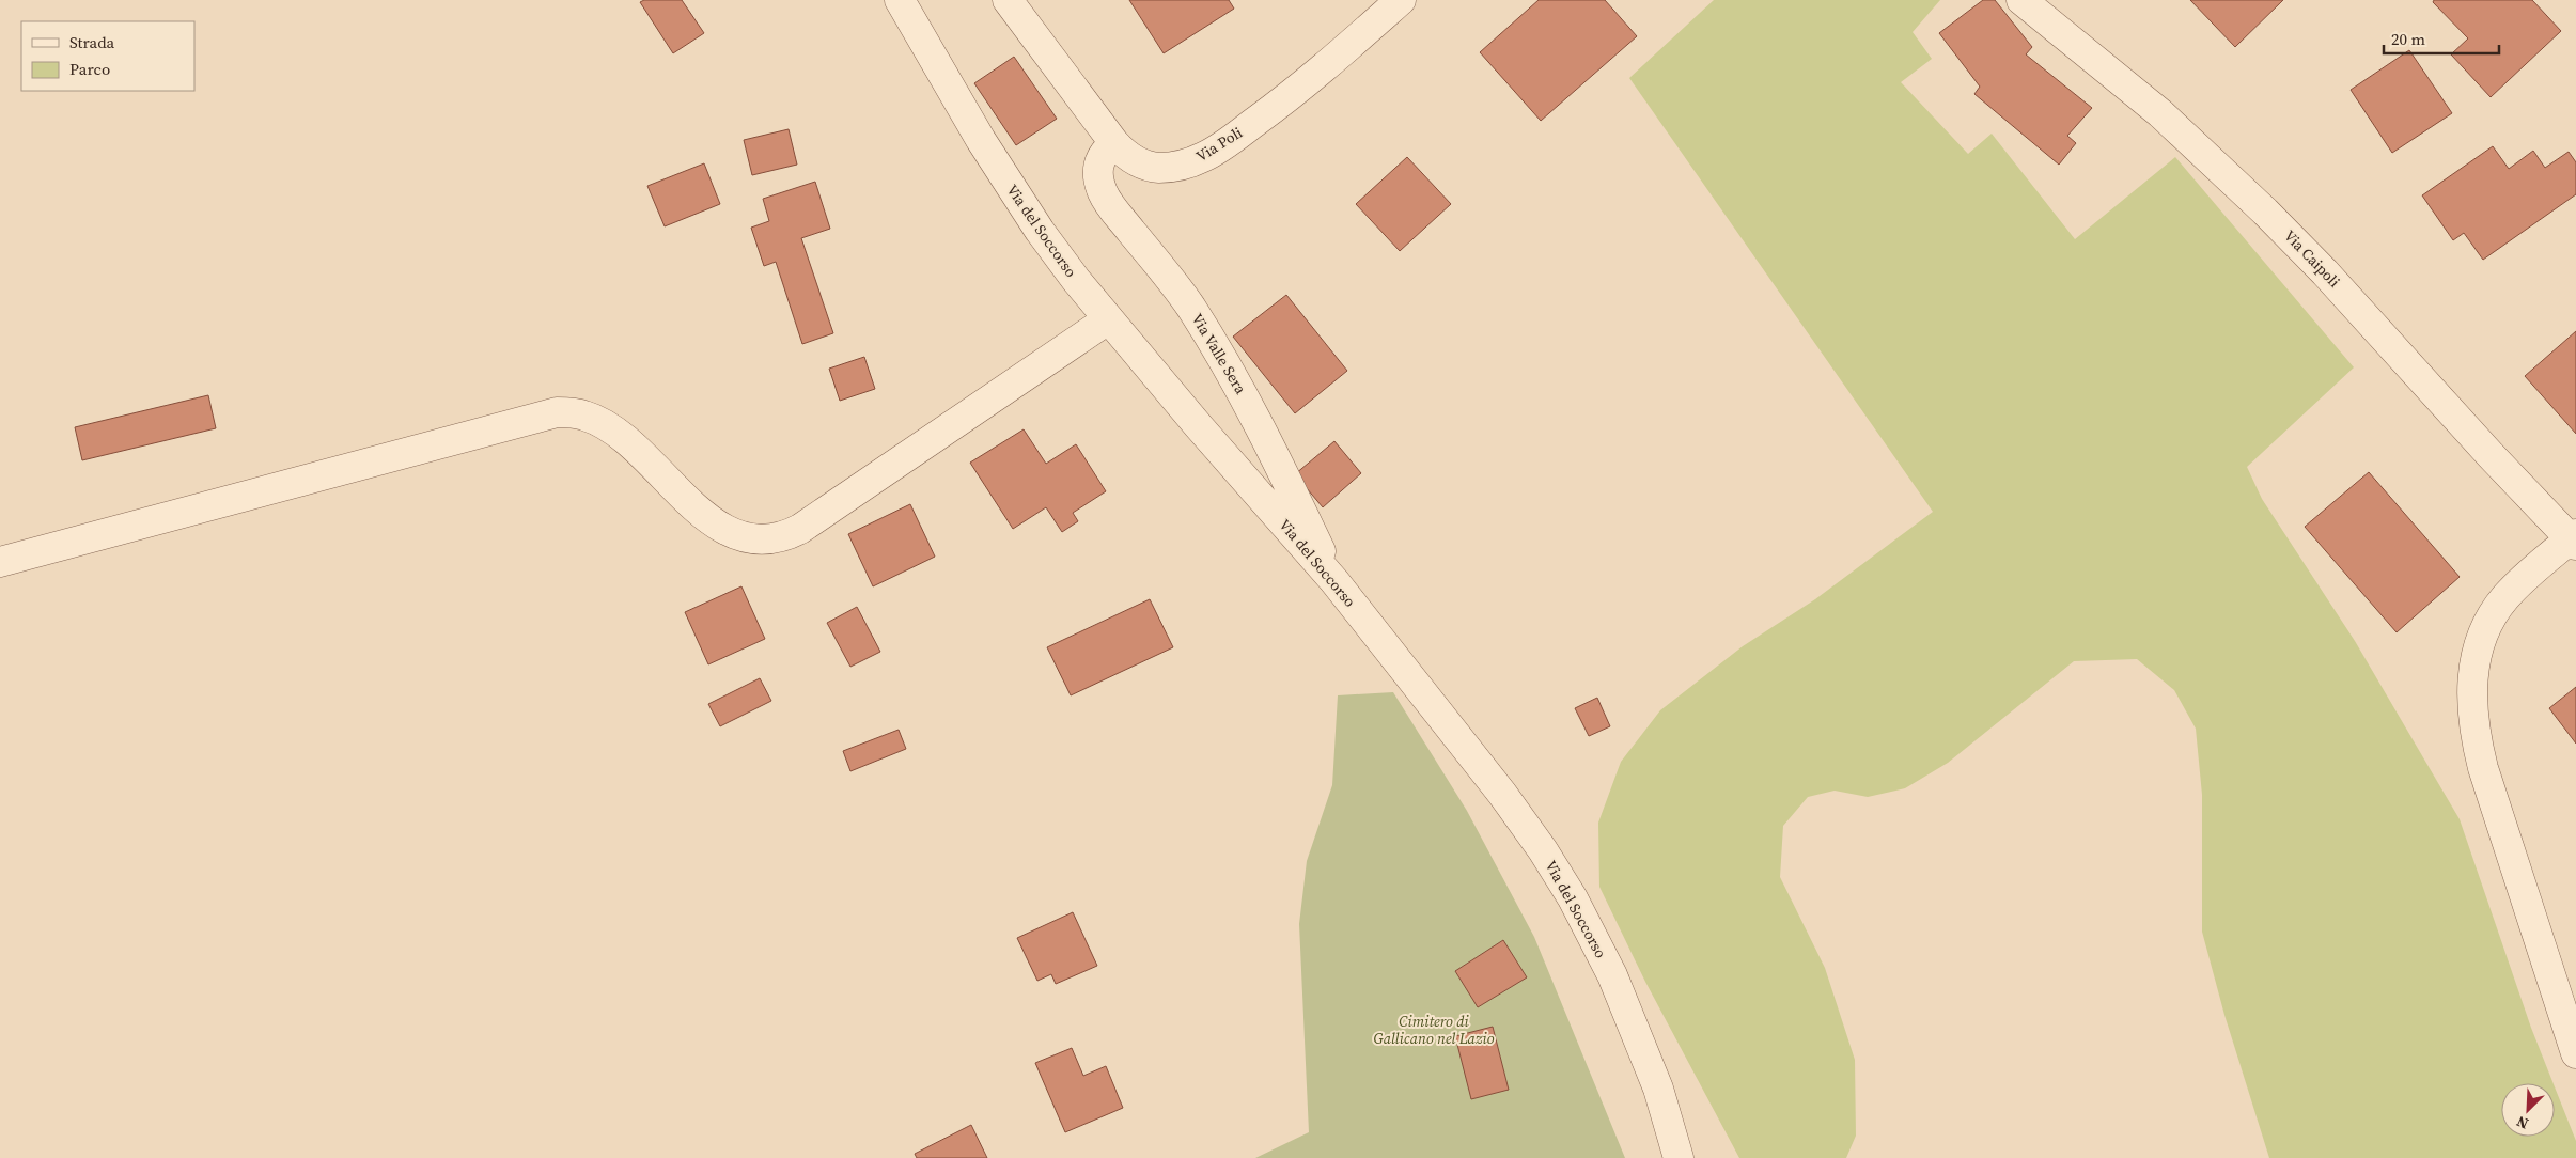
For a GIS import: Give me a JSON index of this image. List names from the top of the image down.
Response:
{
  "streets": {
    "street": [
      "Via Poli",
      "Via del Soccorso",
      "Via Caipoli",
      "Via Valle Sera"
    ]
  },
  "crossings": [
    ["Via Poli", "Via Valle Sera"],
    ["Via del Soccorso", "Via Valle Sera"]
  ],
  "parks": ["Cimitero di Gallicano nel Lazio"],
  "legend": ["Strada", "Parco"],
  "scale_bar": "20 m",
  "north": "bottom left"
}
